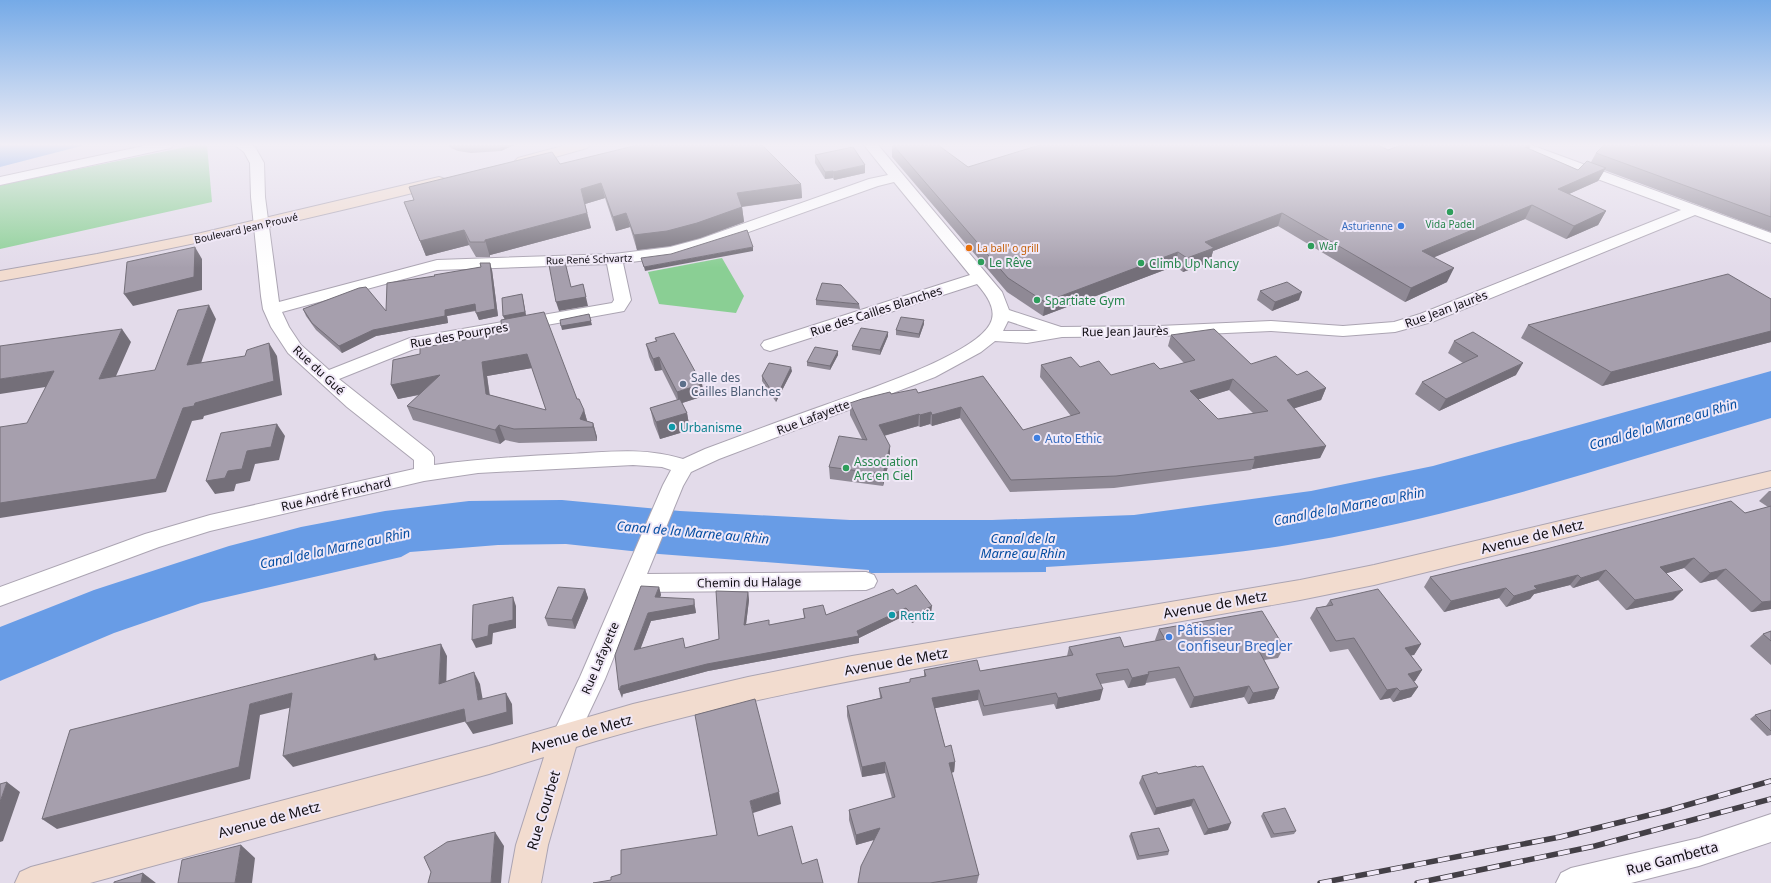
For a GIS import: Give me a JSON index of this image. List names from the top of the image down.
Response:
{
  "streets": {
    "main road": ["Boulevard Jean Prouvé", "Avenue de Metz", "Rue Courbet"],
    "street": [
      "Rue René Schvartz",
      "Rue Jean Jaurès",
      "Rue des Cailles Blanches",
      "Rue des Pourpres",
      "Rue du Gué",
      "Rue Lafayette",
      "Rue André Fruchard",
      "Chemin du Halage",
      "Rue Gambetta"
    ]
  },
  "crossings": [
    ["Boulevard Jean Prouvé", "Rue du Gué"],
    ["Rue René Schvartz", "Rue des Pourpres"],
    ["Rue René Schvartz", "Rue du Gué"],
    ["Rue Jean Jaurès", "Rue Lafayette"],
    ["Rue des Pourpres", "Rue du Gué"],
    ["Rue du Gué", "Rue André Fruchard"],
    ["Rue Lafayette", "Rue André Fruchard"],
    ["Rue Lafayette", "Avenue de Metz"],
    ["Rue Lafayette", "Chemin du Halage"],
    ["Rue Lafayette", "Rue Courbet"],
    ["Avenue de Metz", "Rue Courbet"]
  ],
  "water": ["Canal de la Marne au Rhin"],
  "places": [
    "Vida Padel",
    "Asturienne",
    "Waf",
    "La ball' o grill",
    "Le Rêve",
    "Climb Up Nancy",
    "Spartiate Gym",
    "Salle des Cailles Blanches",
    "Urbanisme",
    "Auto Ethic",
    "Association Arc en Ciel",
    "Rentiz",
    "Pâtissier Confiseur Bregler"
  ]
}
